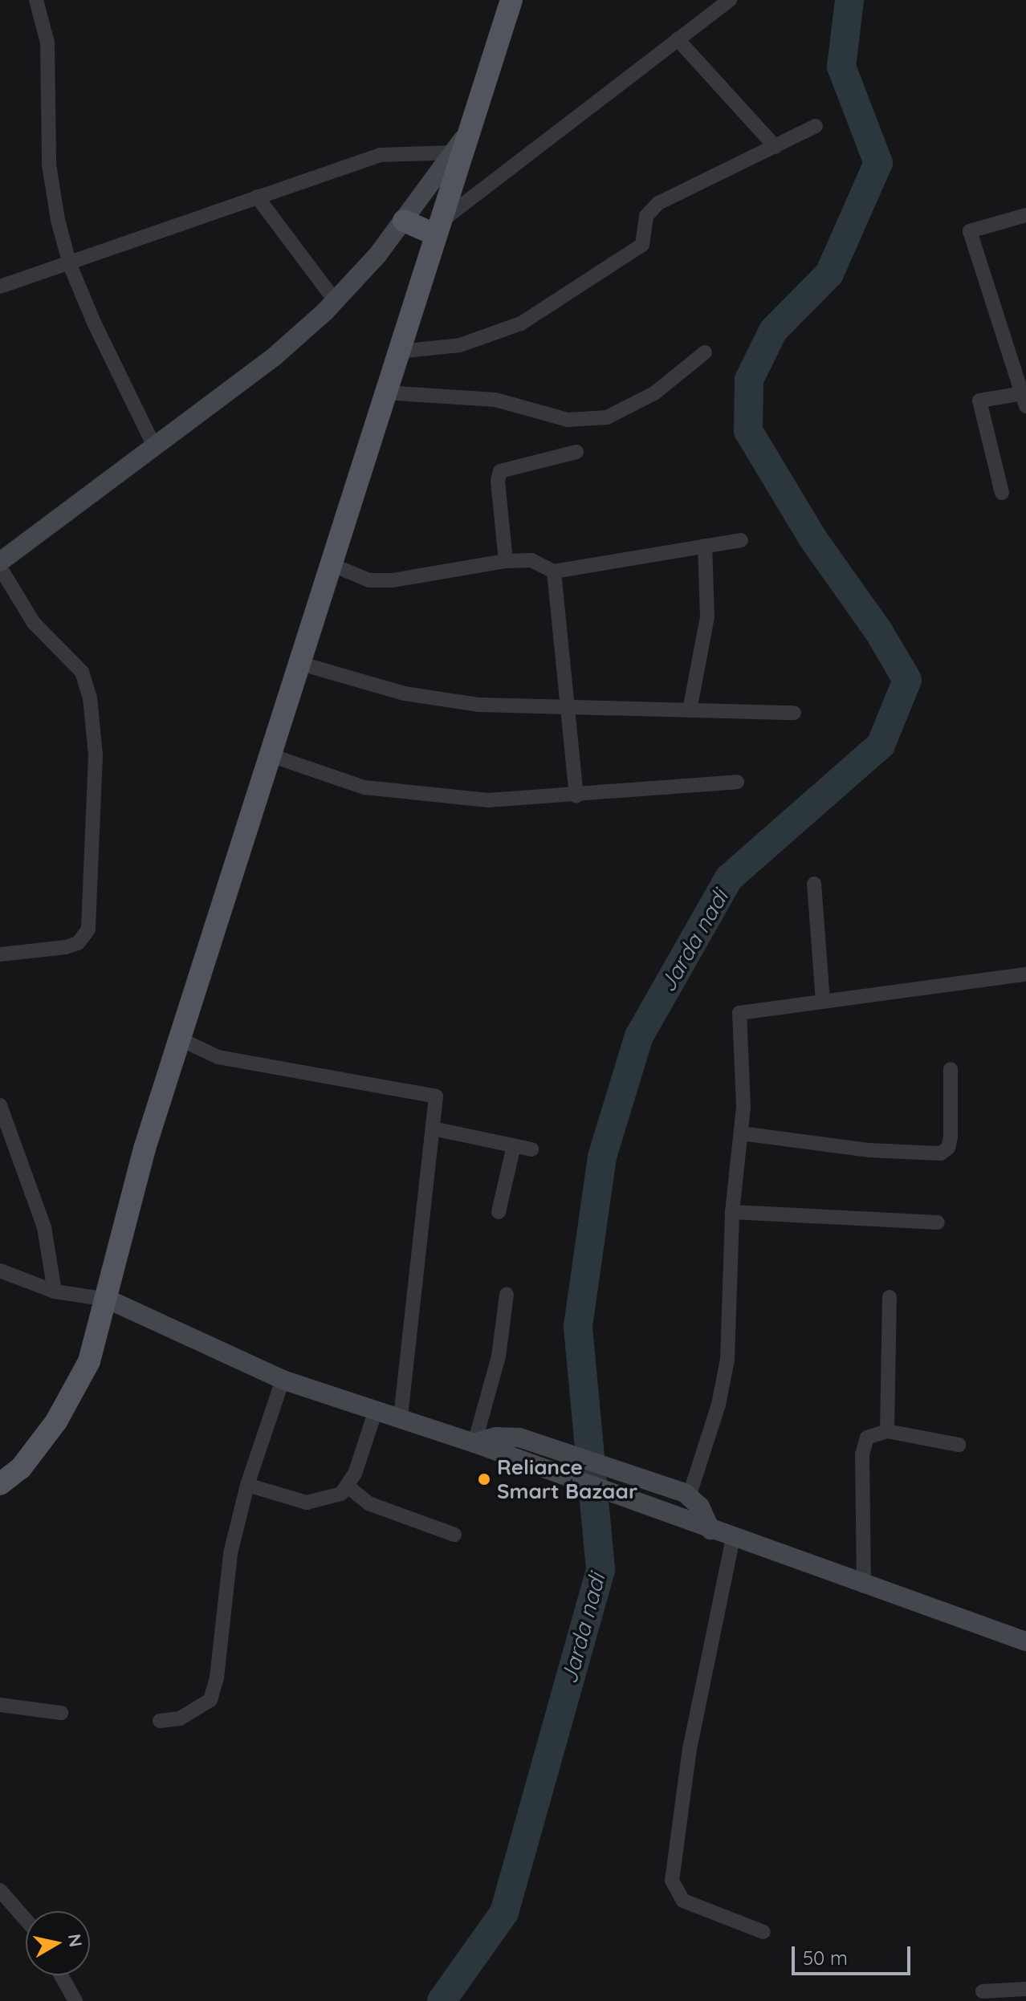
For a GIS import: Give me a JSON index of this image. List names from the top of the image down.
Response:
{
  "water": ["Jarda nadi"],
  "places": ["Reliance Smart Bazaar"],
  "scale_bar": "50 m",
  "north": "right"
}
